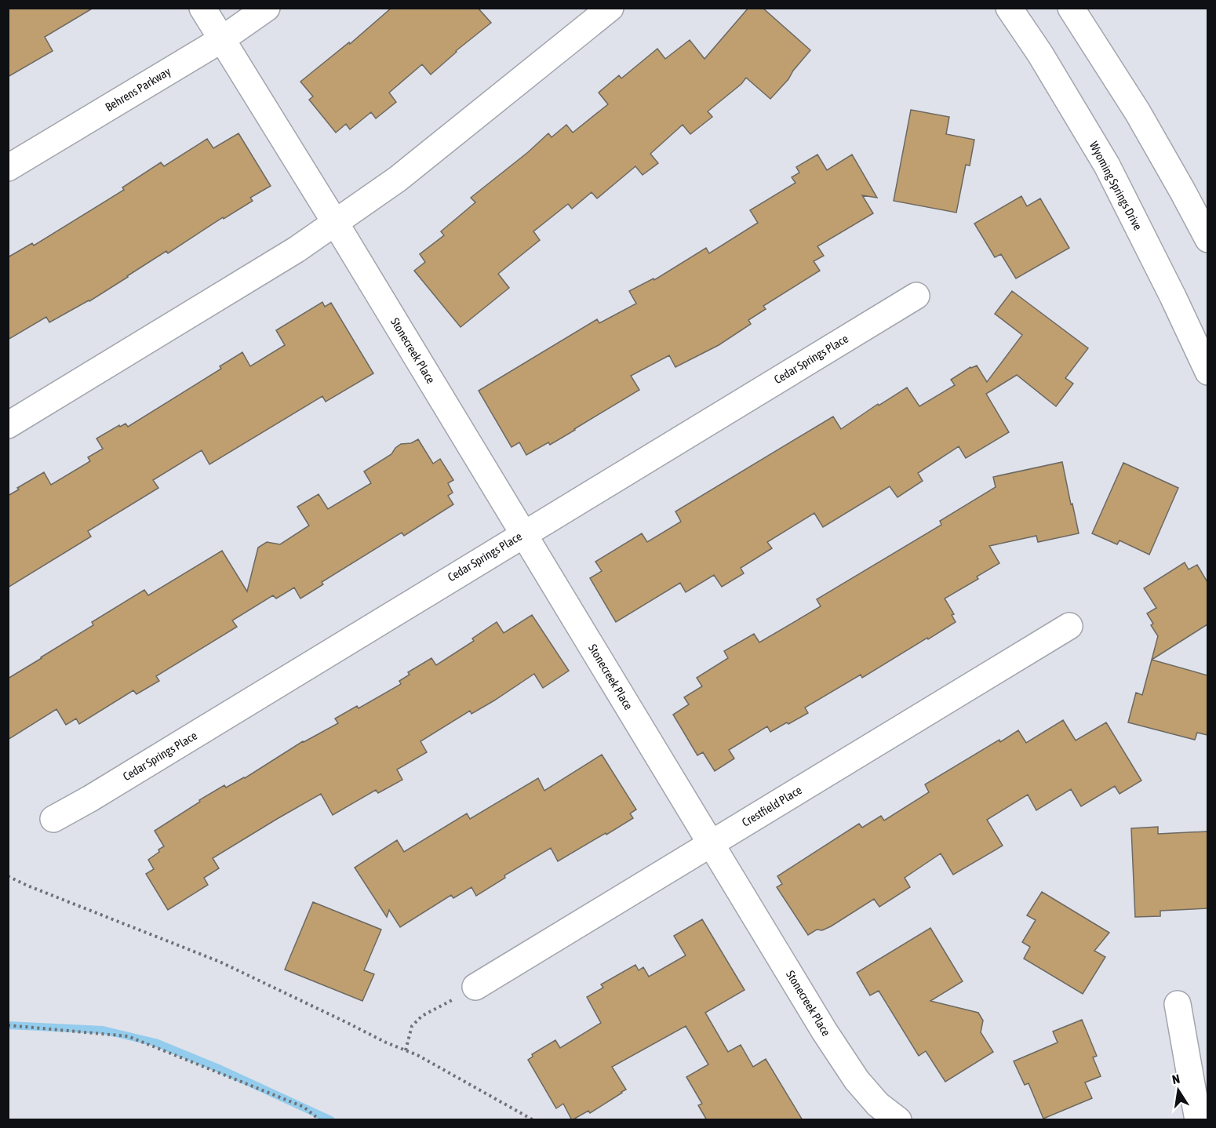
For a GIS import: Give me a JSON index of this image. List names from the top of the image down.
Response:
{
  "streets": {
    "street": [
      "Behrens Parkway",
      "Wyoming Springs Drive",
      "Stonecreek Place",
      "Cedar Springs Place",
      "Crestfield Place"
    ]
  },
  "crossings": [
    ["Behrens Parkway", "Stonecreek Place"],
    ["Stonecreek Place", "Cedar Springs Place"],
    ["Stonecreek Place", "Crestfield Place"]
  ],
  "north": "top"
}
